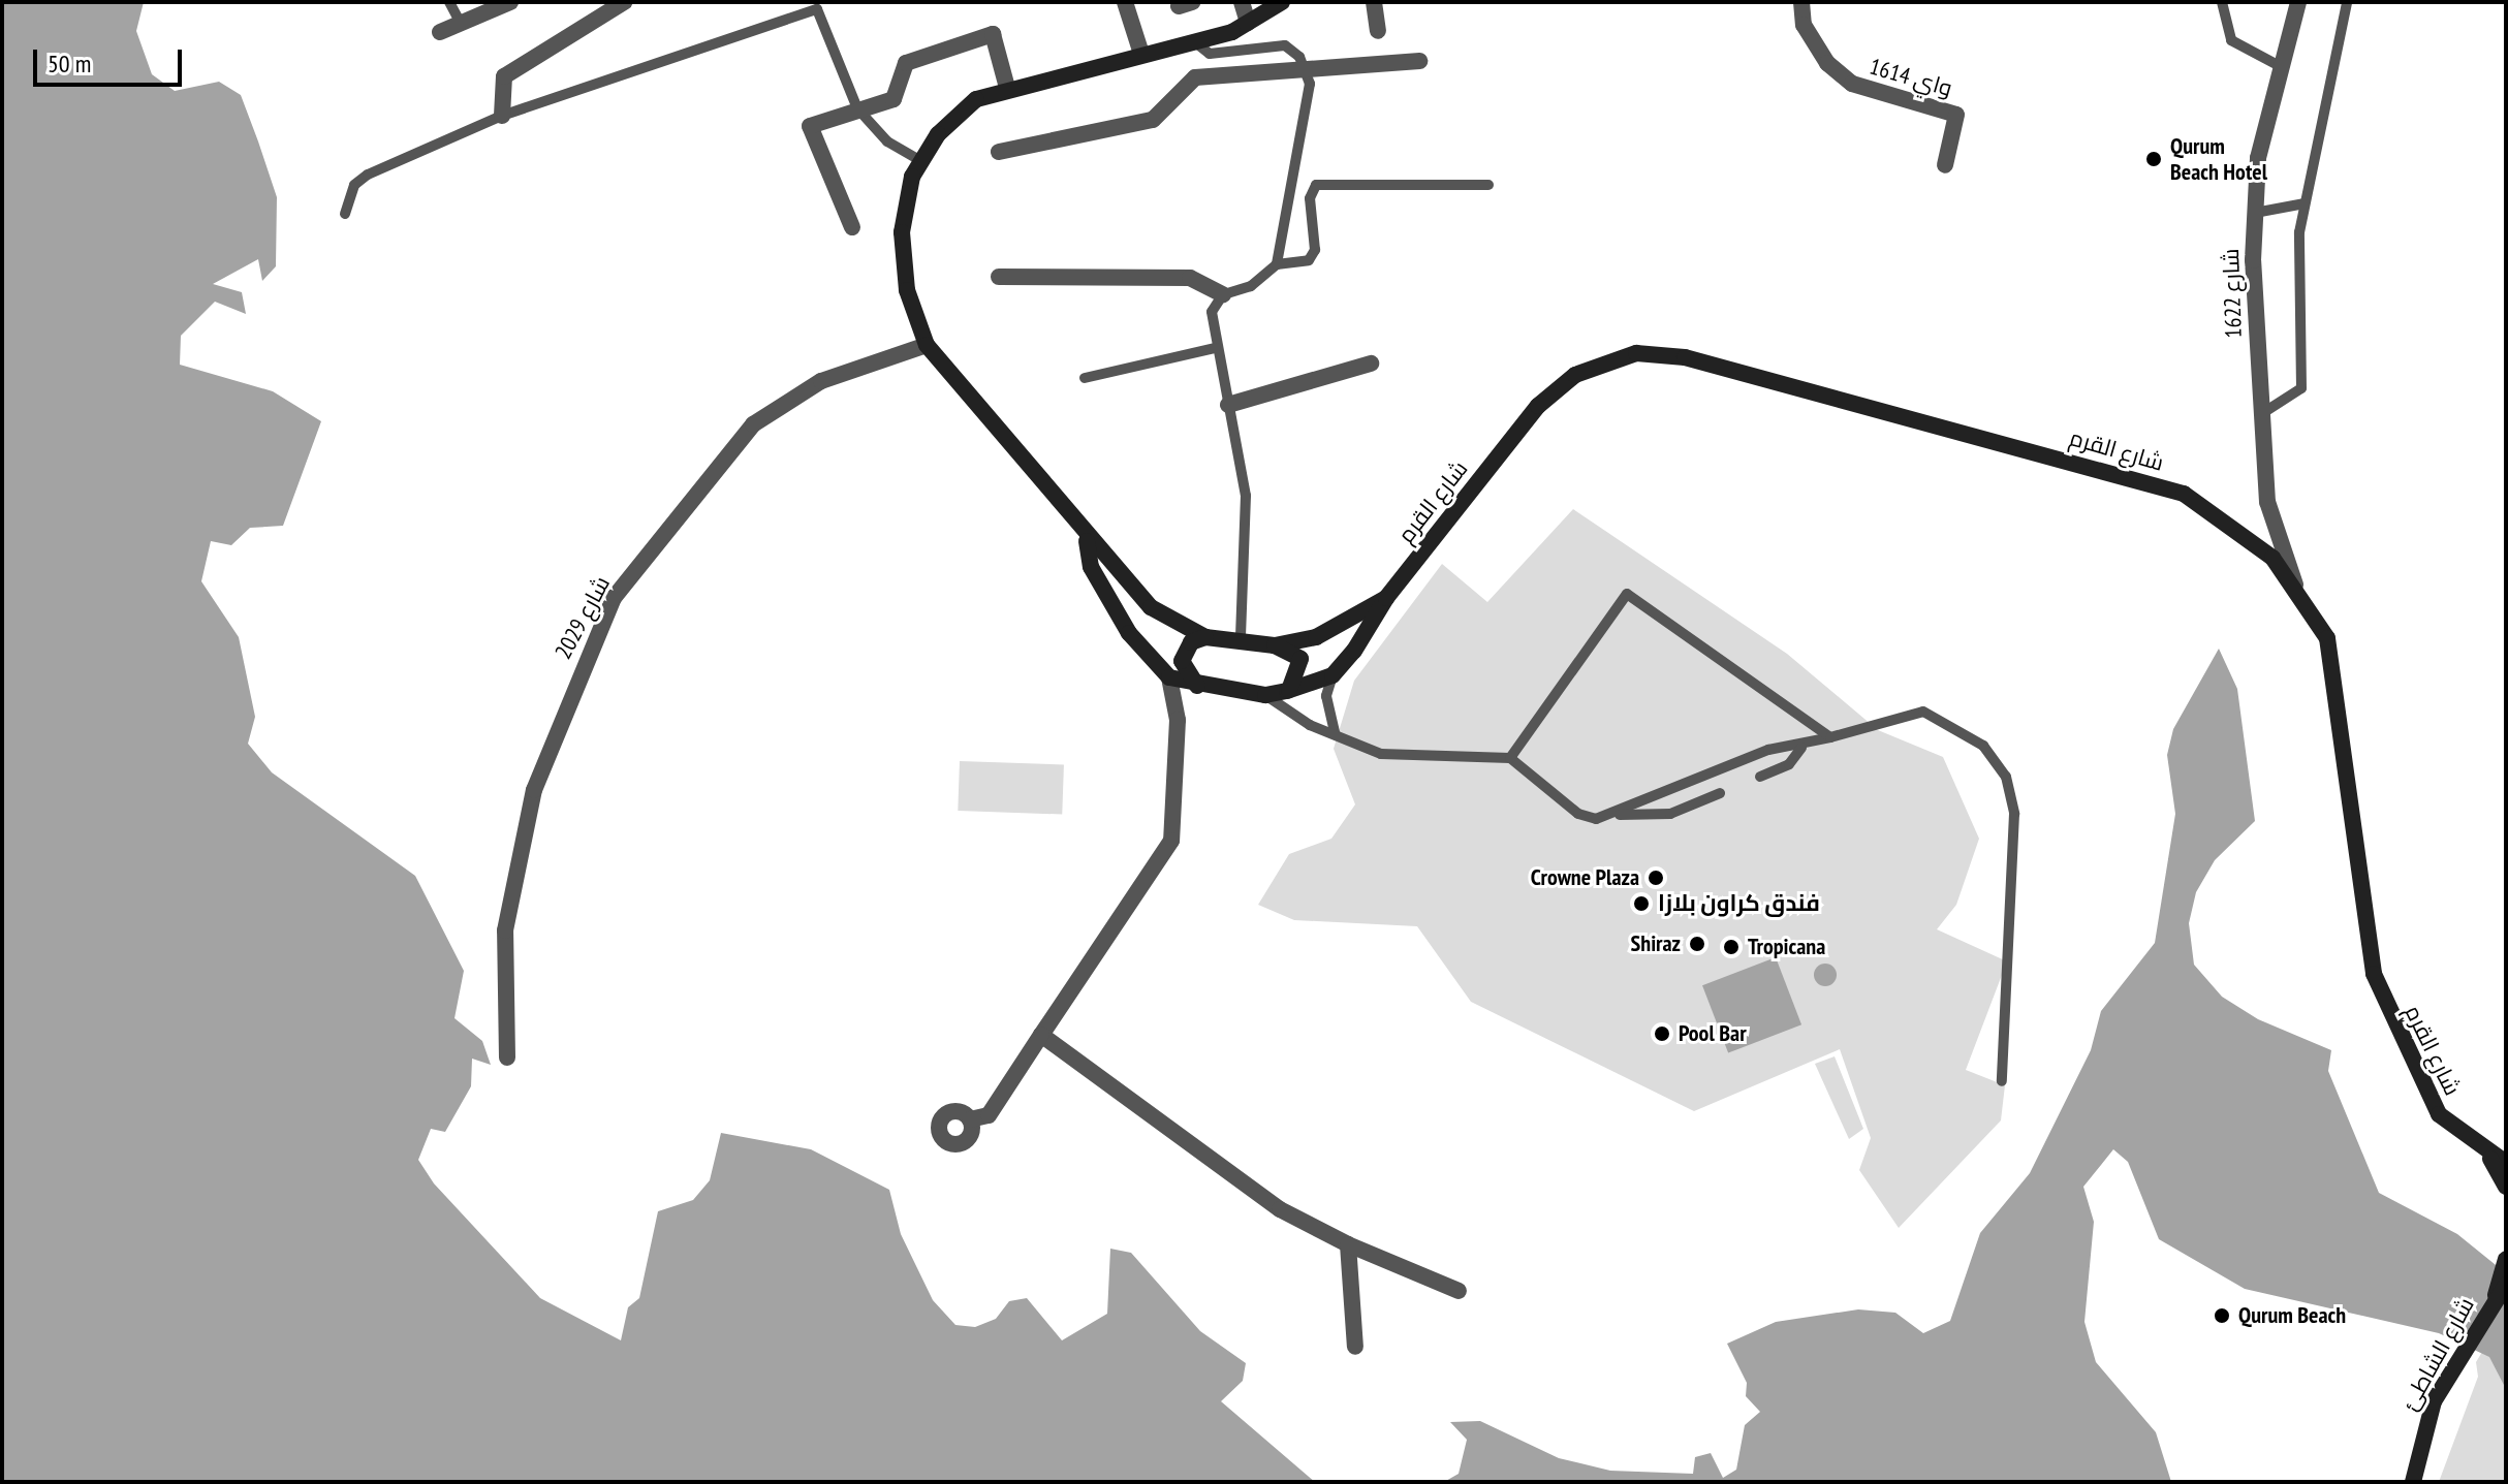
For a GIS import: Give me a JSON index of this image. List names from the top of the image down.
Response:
{
  "streets": {
    "street": [
      "واي 1614",
      "1622 شارع",
      "شارع القرم",
      "2029 شارع",
      "شارع الشاطئ"
    ]
  },
  "crossings": [
    ["1622 شارع", "شارع القرم"],
    ["شارع القرم", "2029 شارع"]
  ],
  "places": [
    "Qurum Beach Hotel",
    "Crowne Plaza",
    "فندق كراون بلازا",
    "Shiraz",
    "Tropicana",
    "Pool Bar",
    "Qurum Beach"
  ],
  "scale_bar": "50 m"
}
